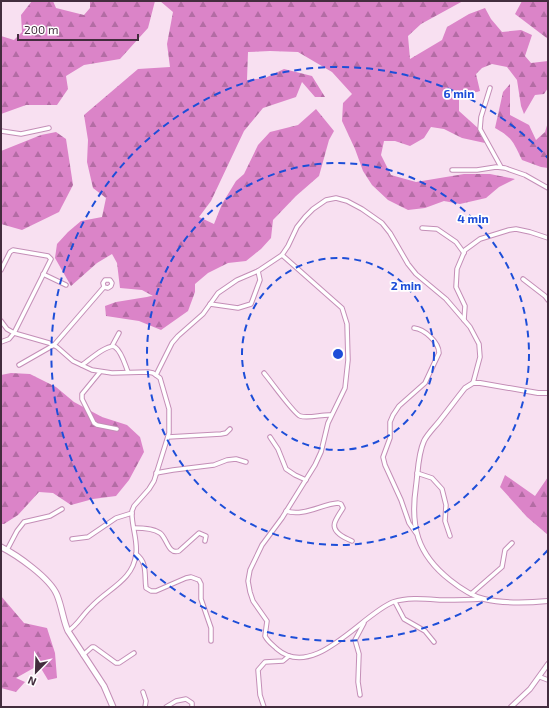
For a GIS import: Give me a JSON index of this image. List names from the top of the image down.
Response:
{
  "scale_bar": "200 m",
  "north": "bottom left",
  "rings": ["6 min", "4 min", "2 min"]
}
